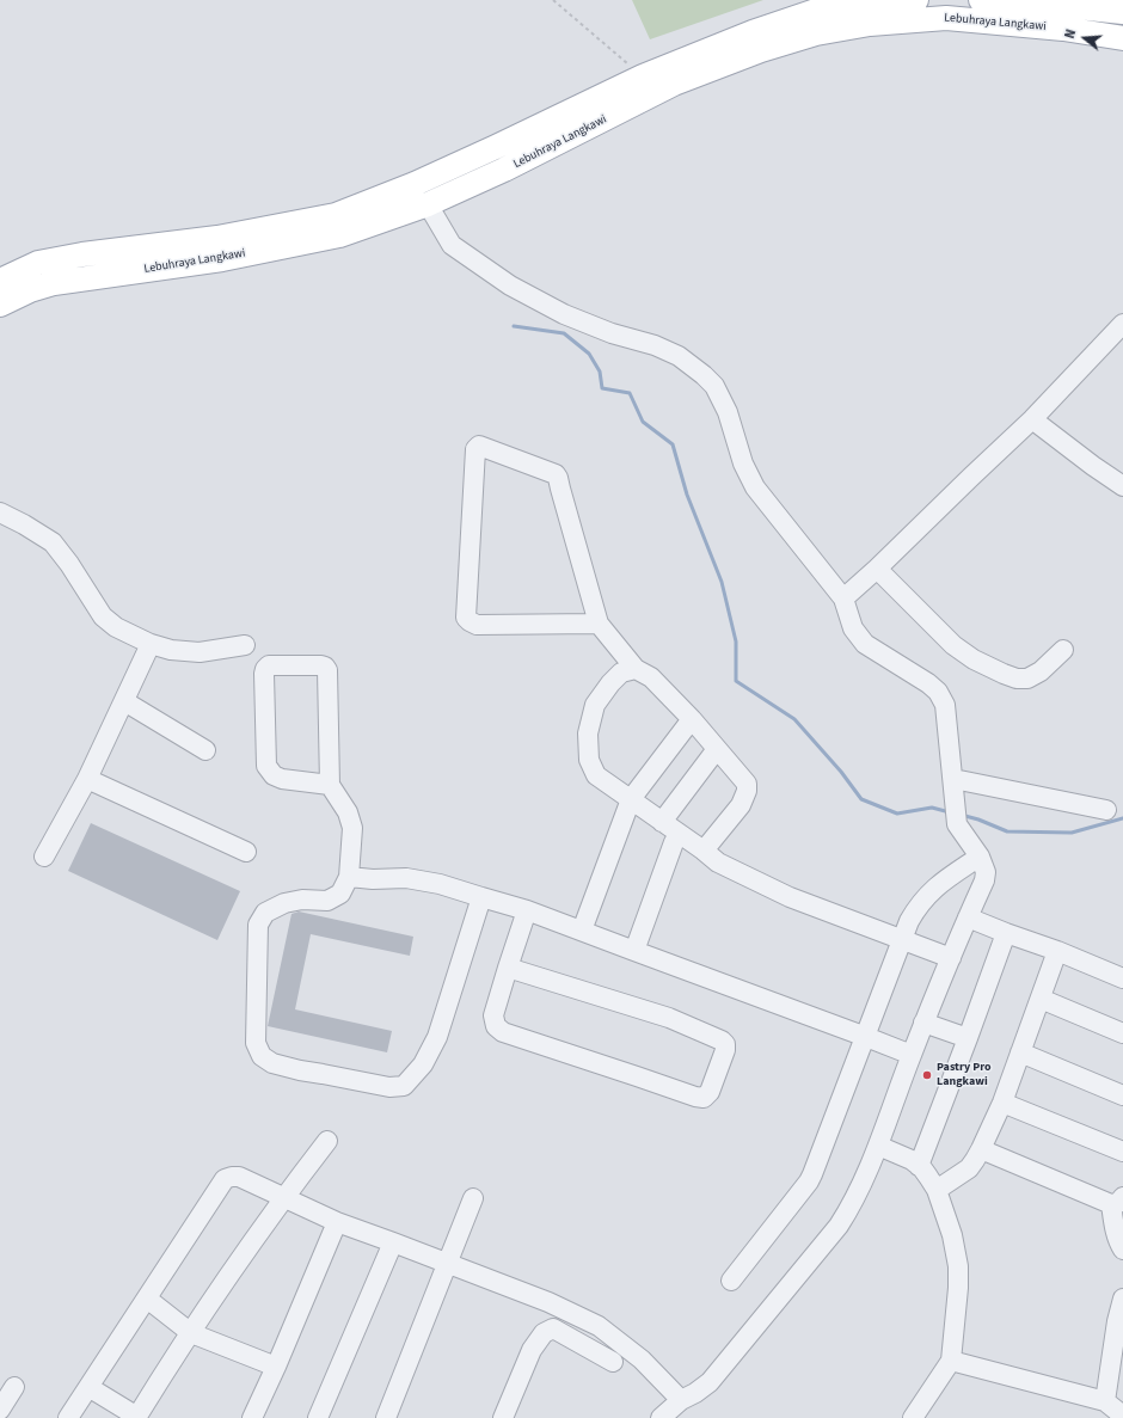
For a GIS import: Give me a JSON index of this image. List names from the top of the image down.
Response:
{
  "streets": {
    "main road": ["Lebuhraya Langkawi"]
  },
  "places": ["Pastry Pro Langkawi"],
  "north": "left"
}
